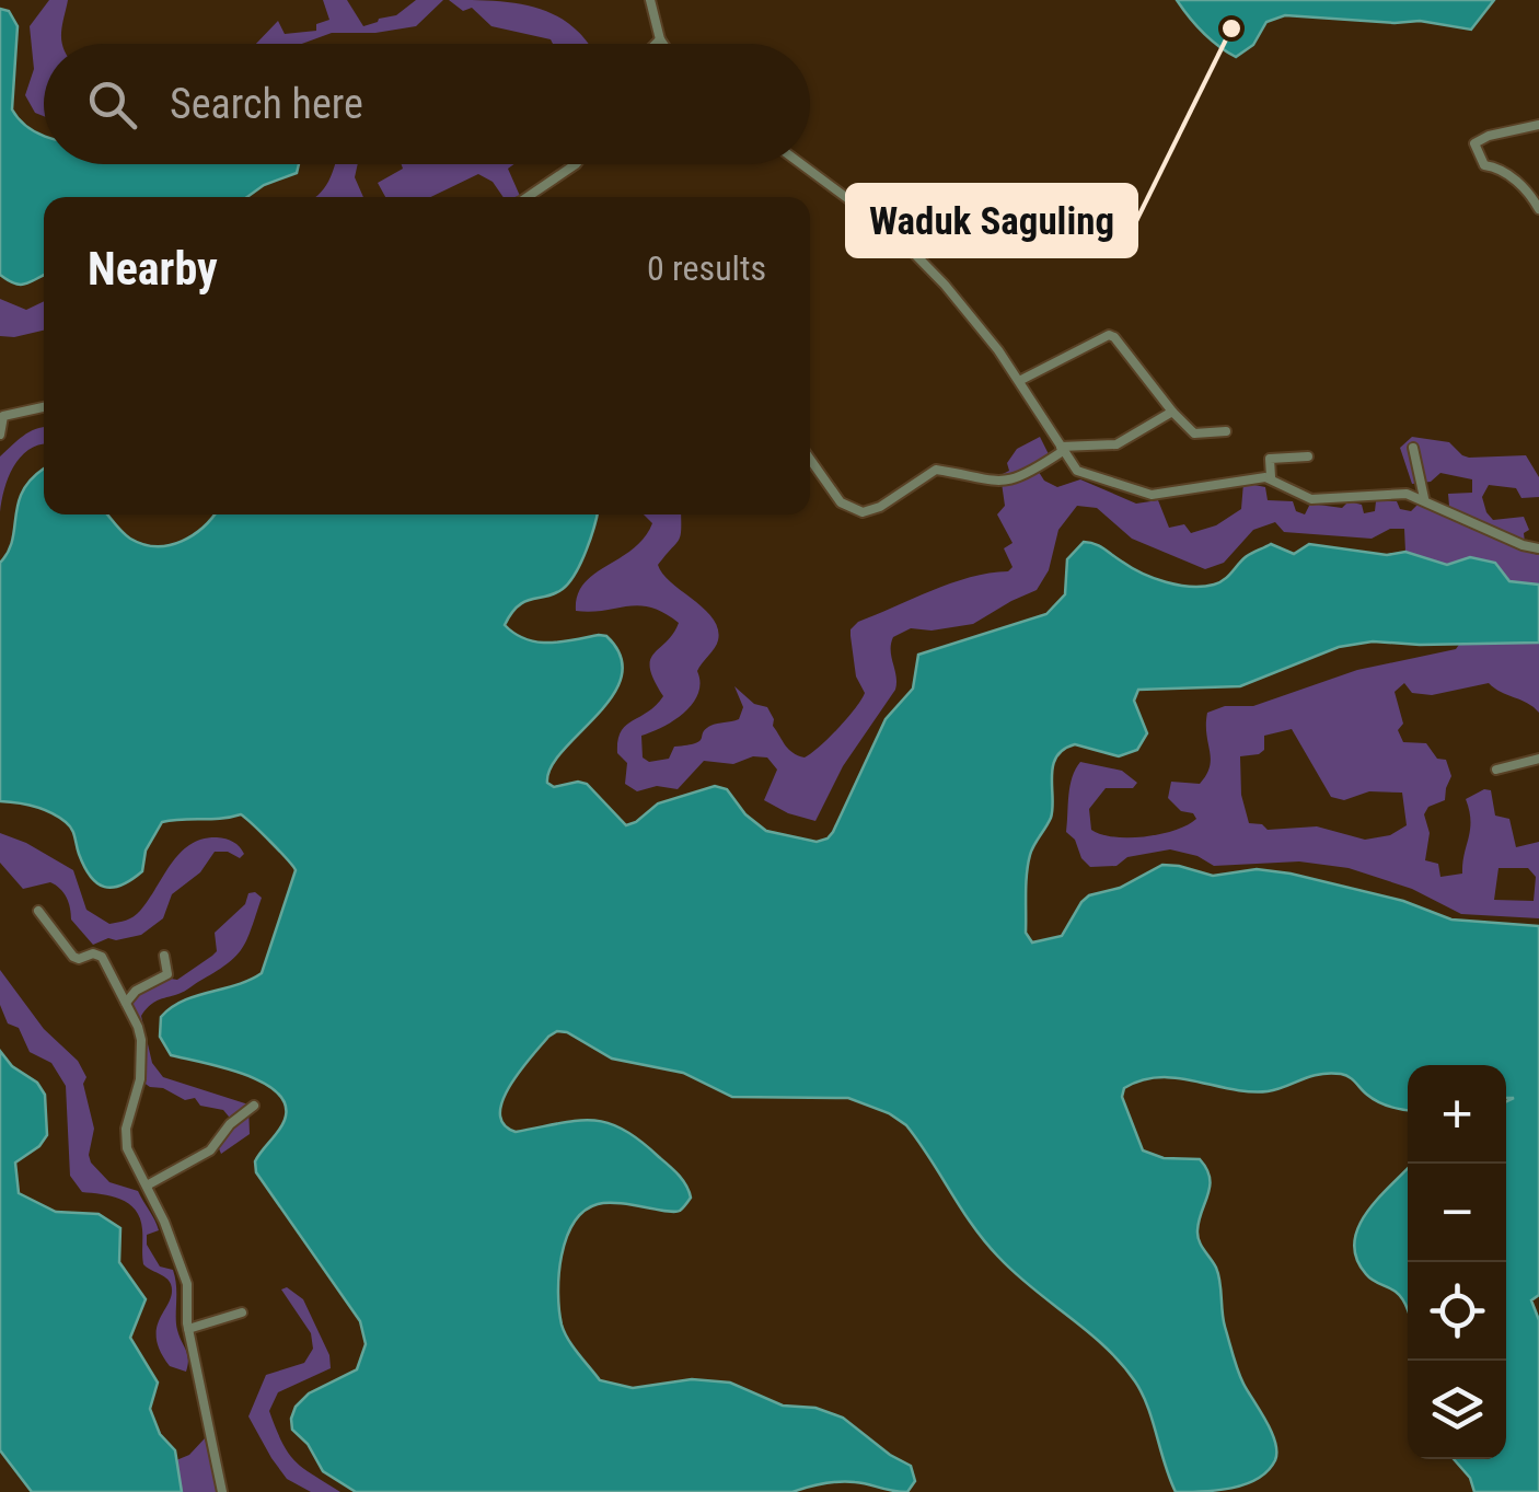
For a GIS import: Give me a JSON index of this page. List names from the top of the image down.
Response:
{
  "places": ["Waduk Saguling"],
  "page": {
    "search": "Search here",
    "heading": ["Nearby", "0 results"],
    "map_buttons": ["+", "−"]
  }
}
